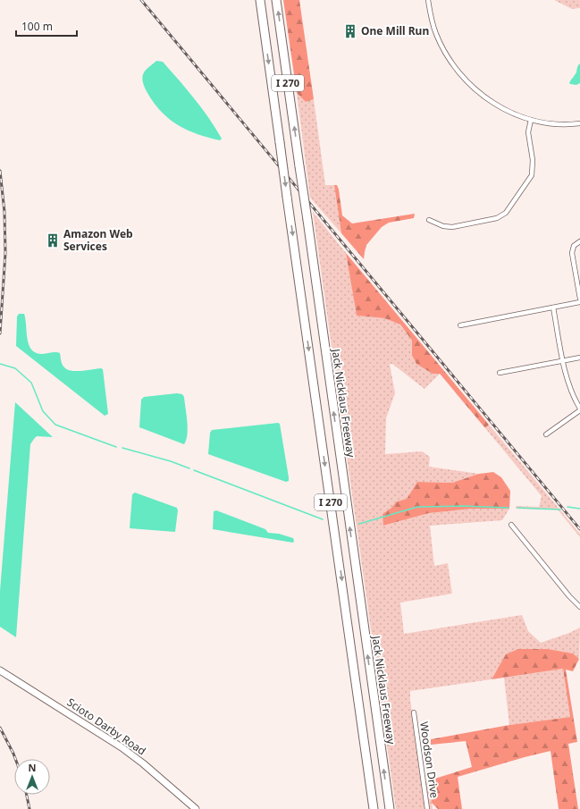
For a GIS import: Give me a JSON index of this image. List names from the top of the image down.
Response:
{
  "streets": {
    "highway": ["I 270", "Jack Nicklaus Freeway"],
    "main road": ["Scioto Darby Road"],
    "street": ["Woodson Drive"]
  },
  "places": {
    "building": ["One Mill Run", "Amazon Web Services"]
  },
  "scale_bar": "100 m",
  "north": "top"
}
